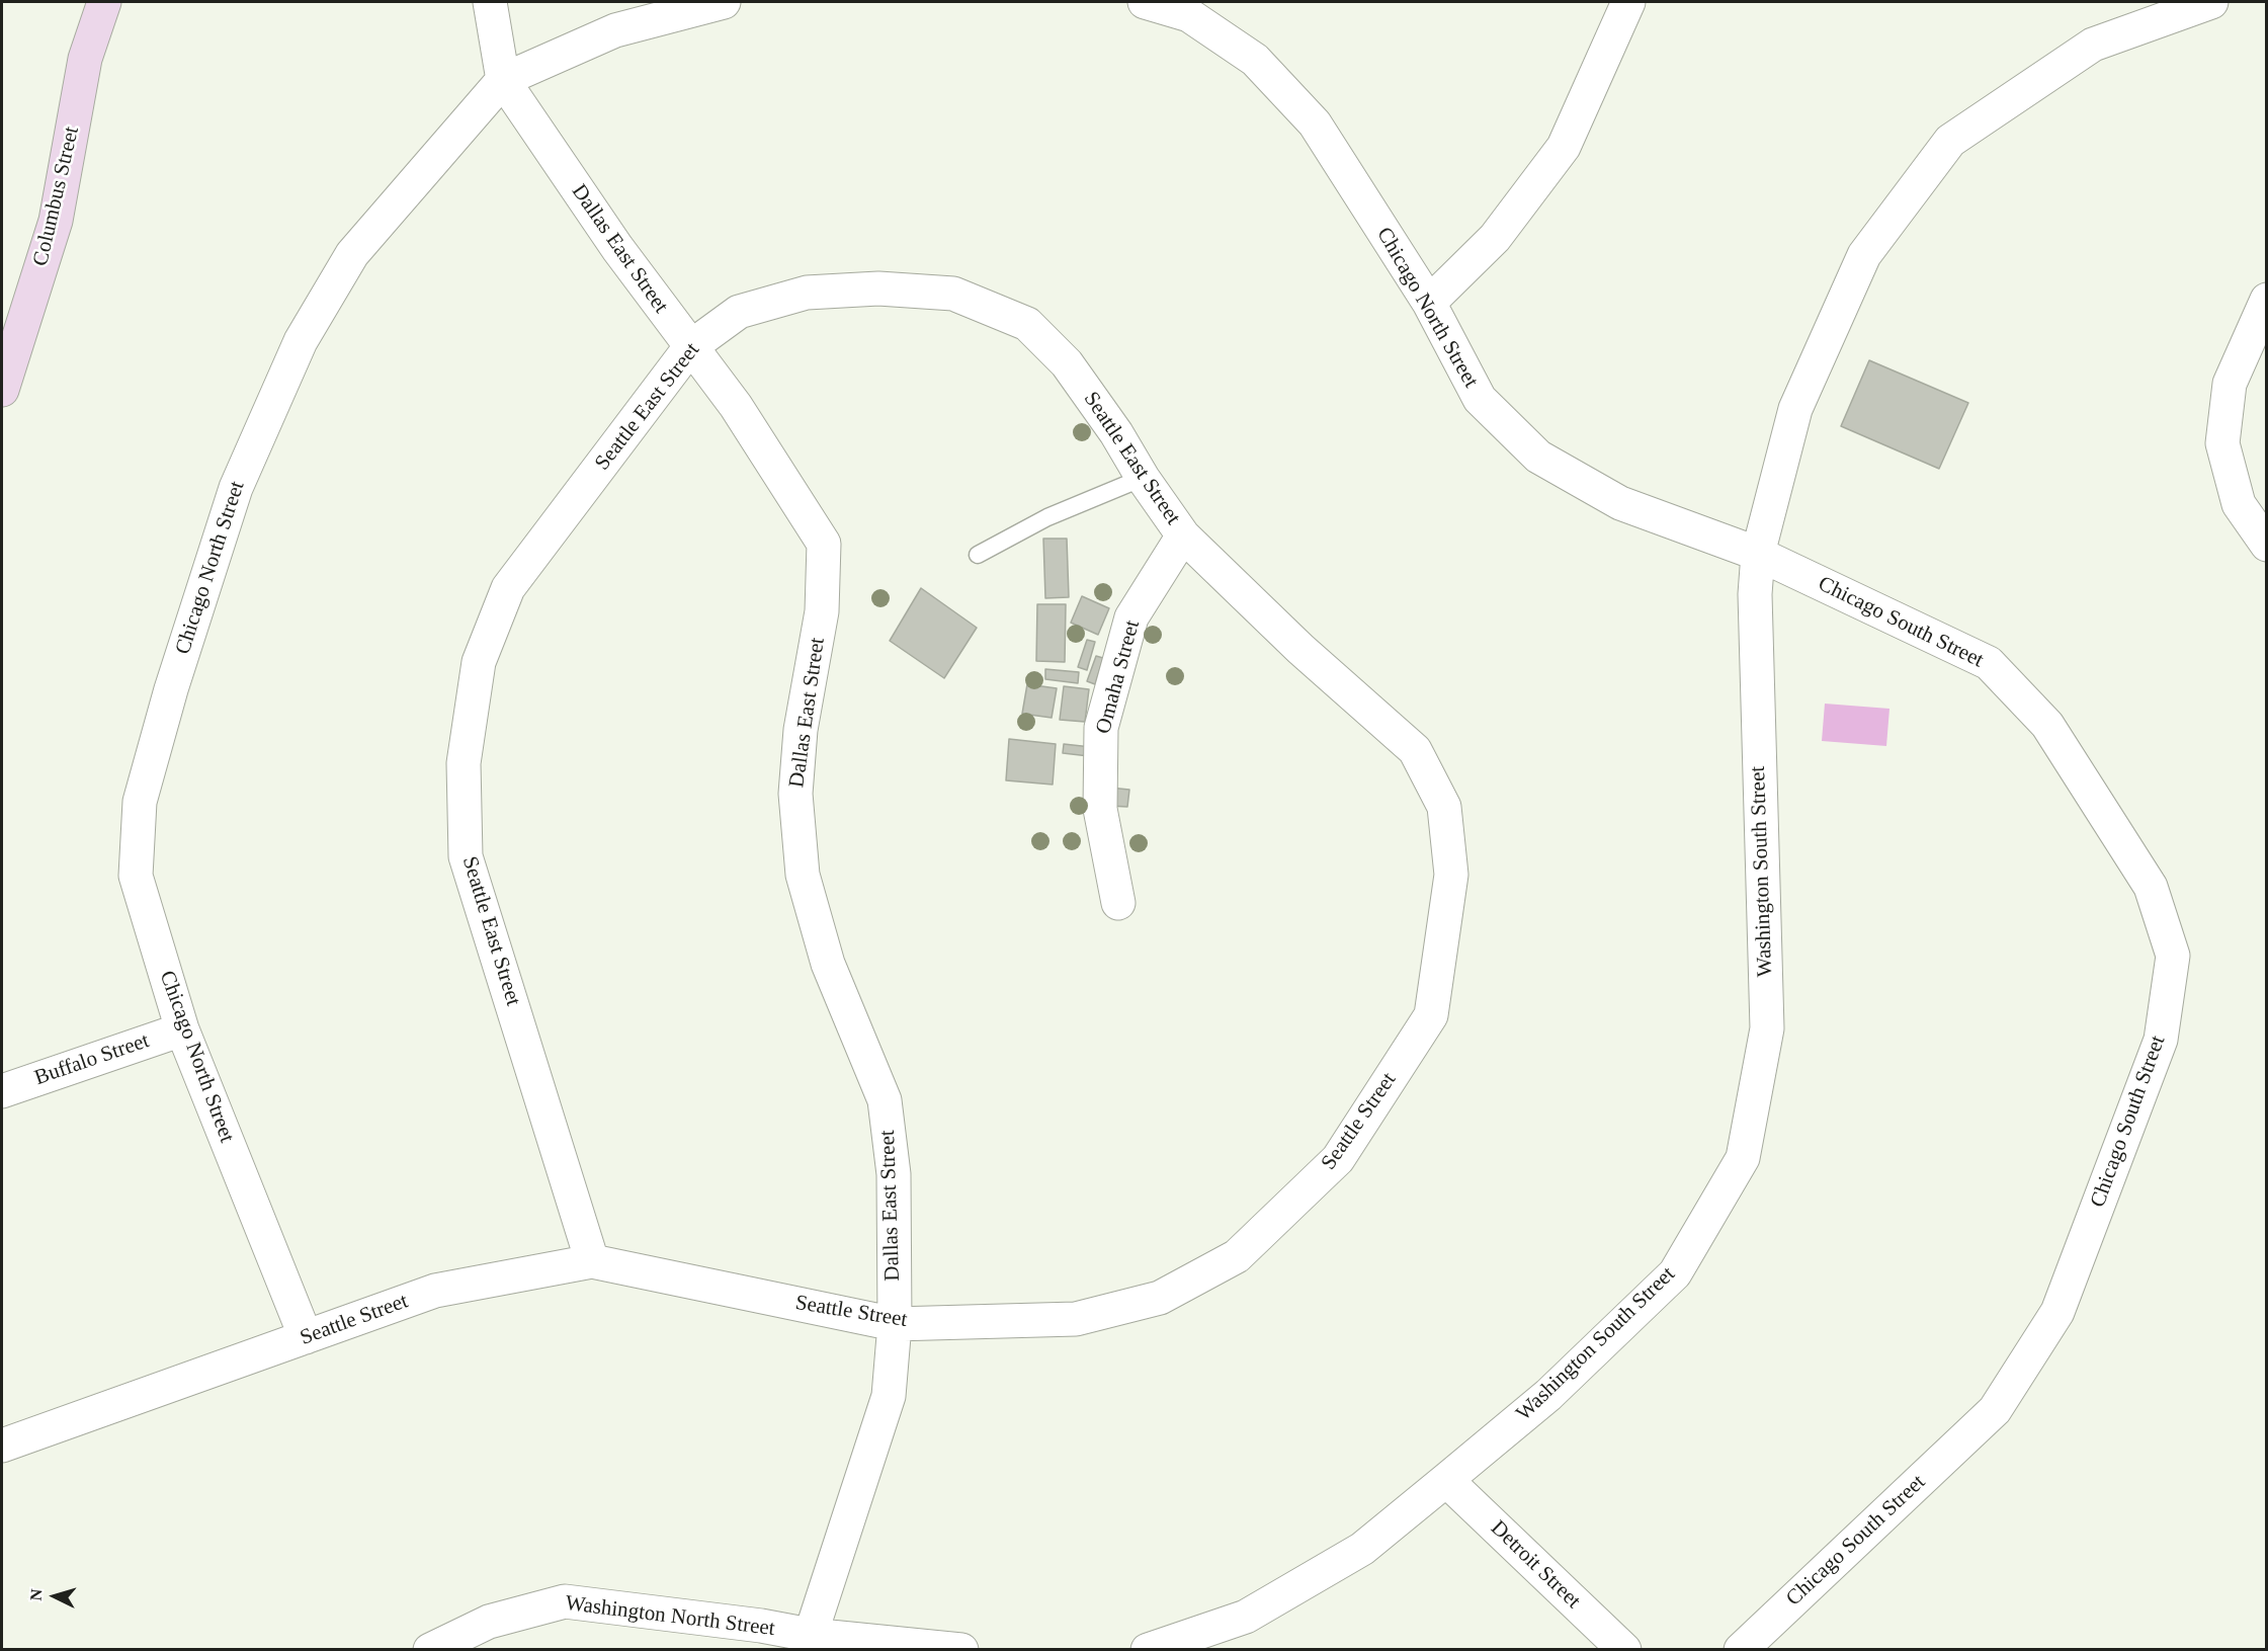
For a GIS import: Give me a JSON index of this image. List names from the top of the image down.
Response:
{
  "streets": {
    "street": [
      "Columbus Street",
      "Dallas East Street",
      "Chicago North Street",
      "Seattle East Street",
      "Chicago South Street",
      "Omaha Street",
      "Washington South Street",
      "Buffalo Street",
      "Seattle Street",
      "Detroit Street",
      "Washington North Street"
    ]
  },
  "crossings": [
    ["Dallas East Street", "Chicago North Street"],
    ["Dallas East Street", "Seattle East Street"],
    ["Dallas East Street", "Seattle Street"],
    ["Dallas East Street", "Washington North Street"],
    ["Chicago North Street", "Chicago South Street"],
    ["Chicago North Street", "Washington South Street"],
    ["Chicago North Street", "Buffalo Street"],
    ["Chicago North Street", "Seattle Street"],
    ["Seattle East Street", "Omaha Street"],
    ["Seattle East Street", "Seattle Street"],
    ["Chicago South Street", "Washington South Street"],
    ["Washington South Street", "Detroit Street"]
  ],
  "north": "left"
}
